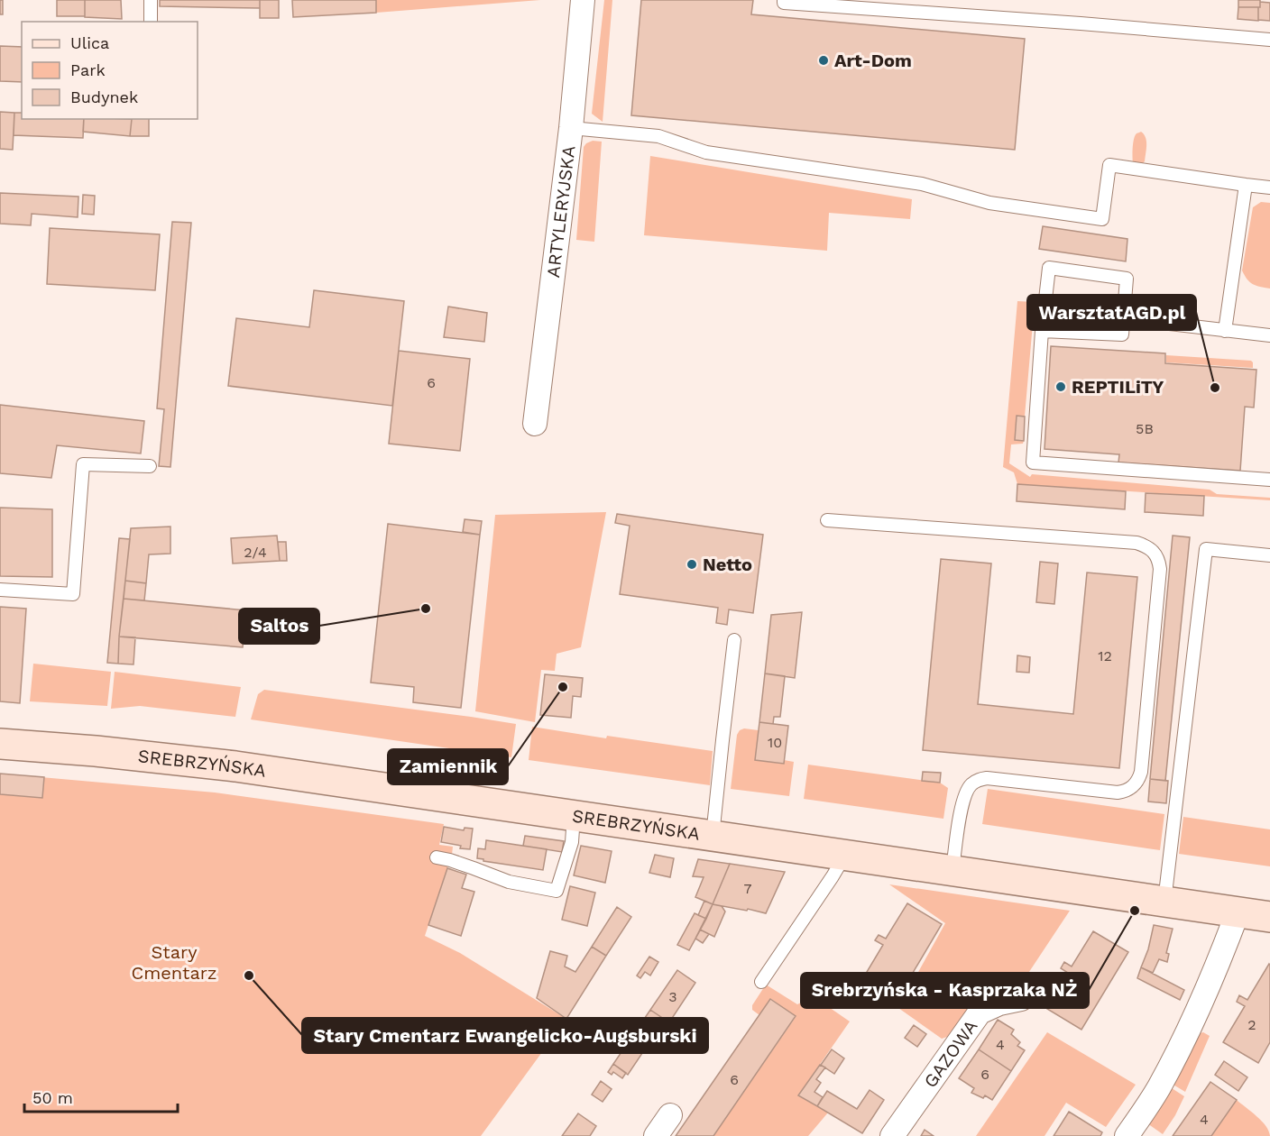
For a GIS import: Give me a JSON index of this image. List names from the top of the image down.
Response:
{
  "streets": {
    "main road": ["SREBRZYŃSKA"],
    "street": ["ARTYLERYJSKA", "GAZOWA"]
  },
  "parks": ["Stary Cmentarz"],
  "places": [
    "Art-Dom",
    "REPTILiTY",
    "WarsztatAGD.pl",
    "Netto",
    "Saltos",
    "Zamiennik",
    "Srebrzyńska - Kasprzaka NŻ",
    "Stary Cmentarz Ewangelicko-Augsburski"
  ],
  "house_numbers": [
    "6",
    "5B",
    "2/4",
    "12",
    "10",
    "7",
    "3",
    "2",
    "4",
    "6",
    "6",
    "4"
  ],
  "legend": ["Ulica", "Park", "Budynek"],
  "scale_bar": "50 m"
}
